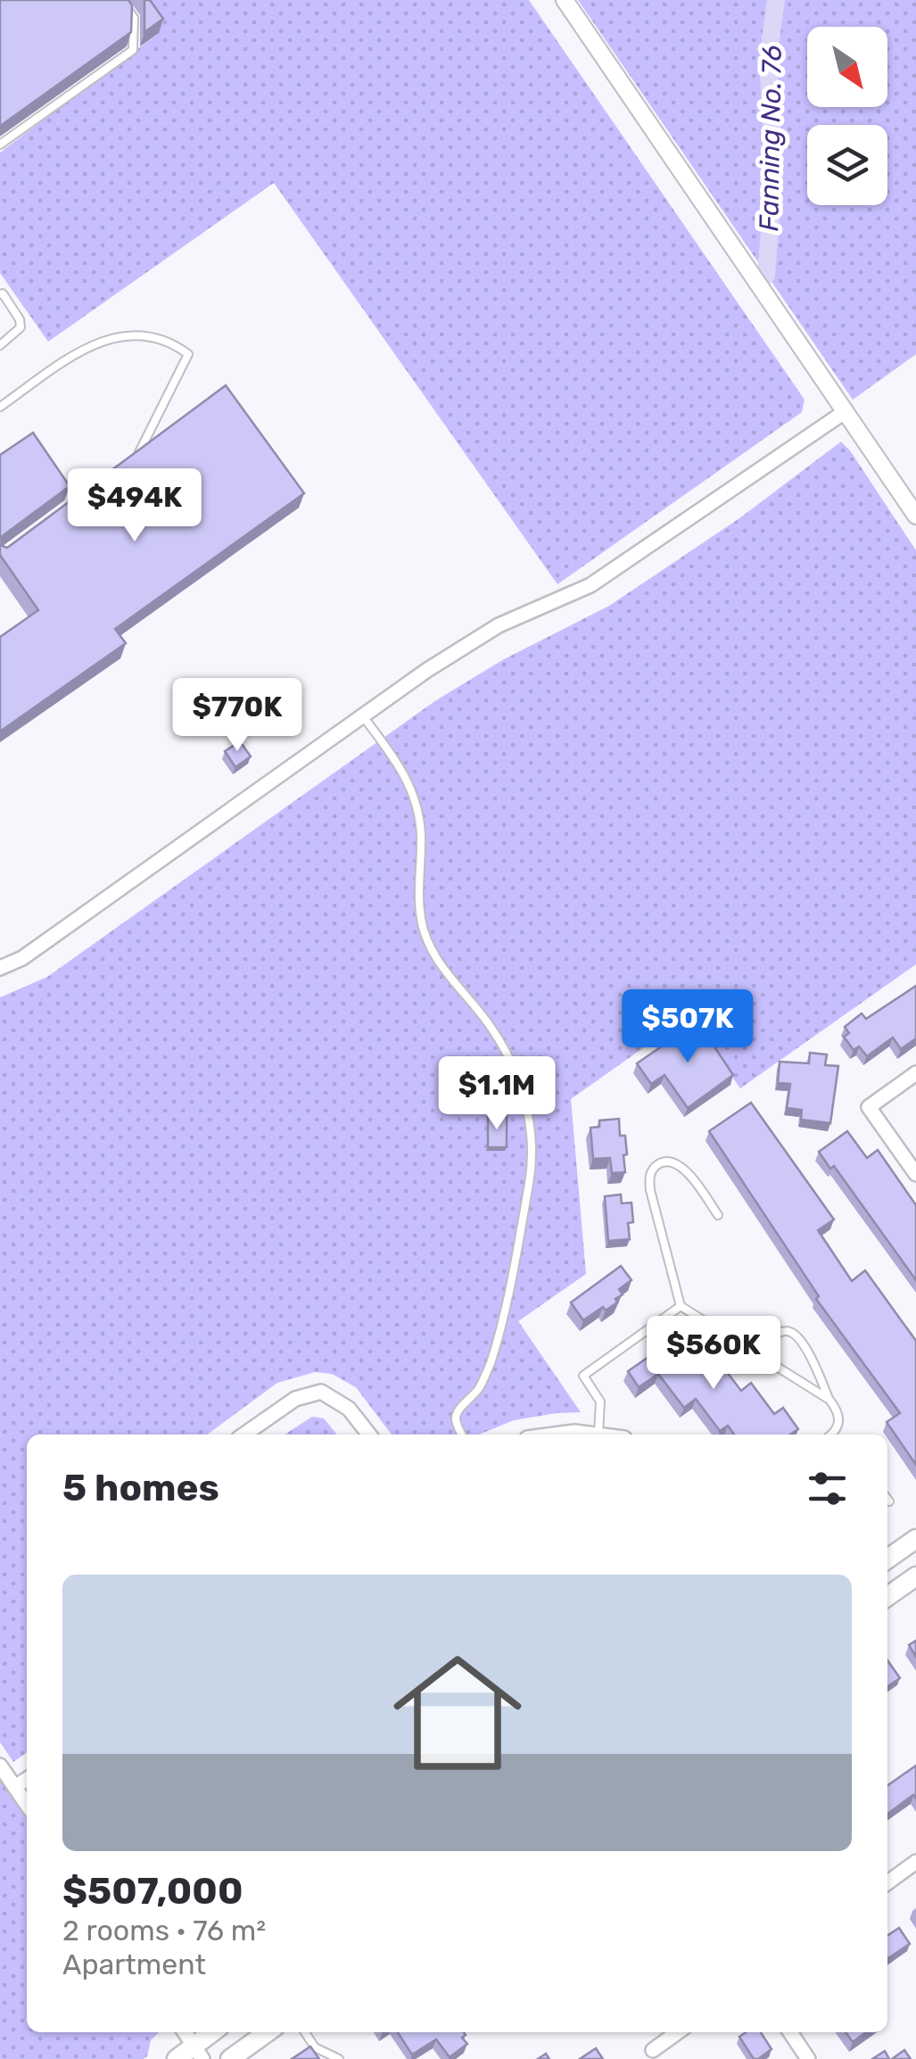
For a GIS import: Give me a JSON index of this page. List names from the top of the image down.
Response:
{
  "water": ["Fanning No. 76"],
  "north": "bottom right",
  "page": {
    "price": [
      "$494K",
      "$770K",
      "$507K",
      "$1.1M",
      "$560K"
    ],
    "heading": "5 homes",
    "list": [
      {
        "name": "$507,000",
        "note": "2 rooms · 76 m² · Apartment"
      }
    ]
  }
}
